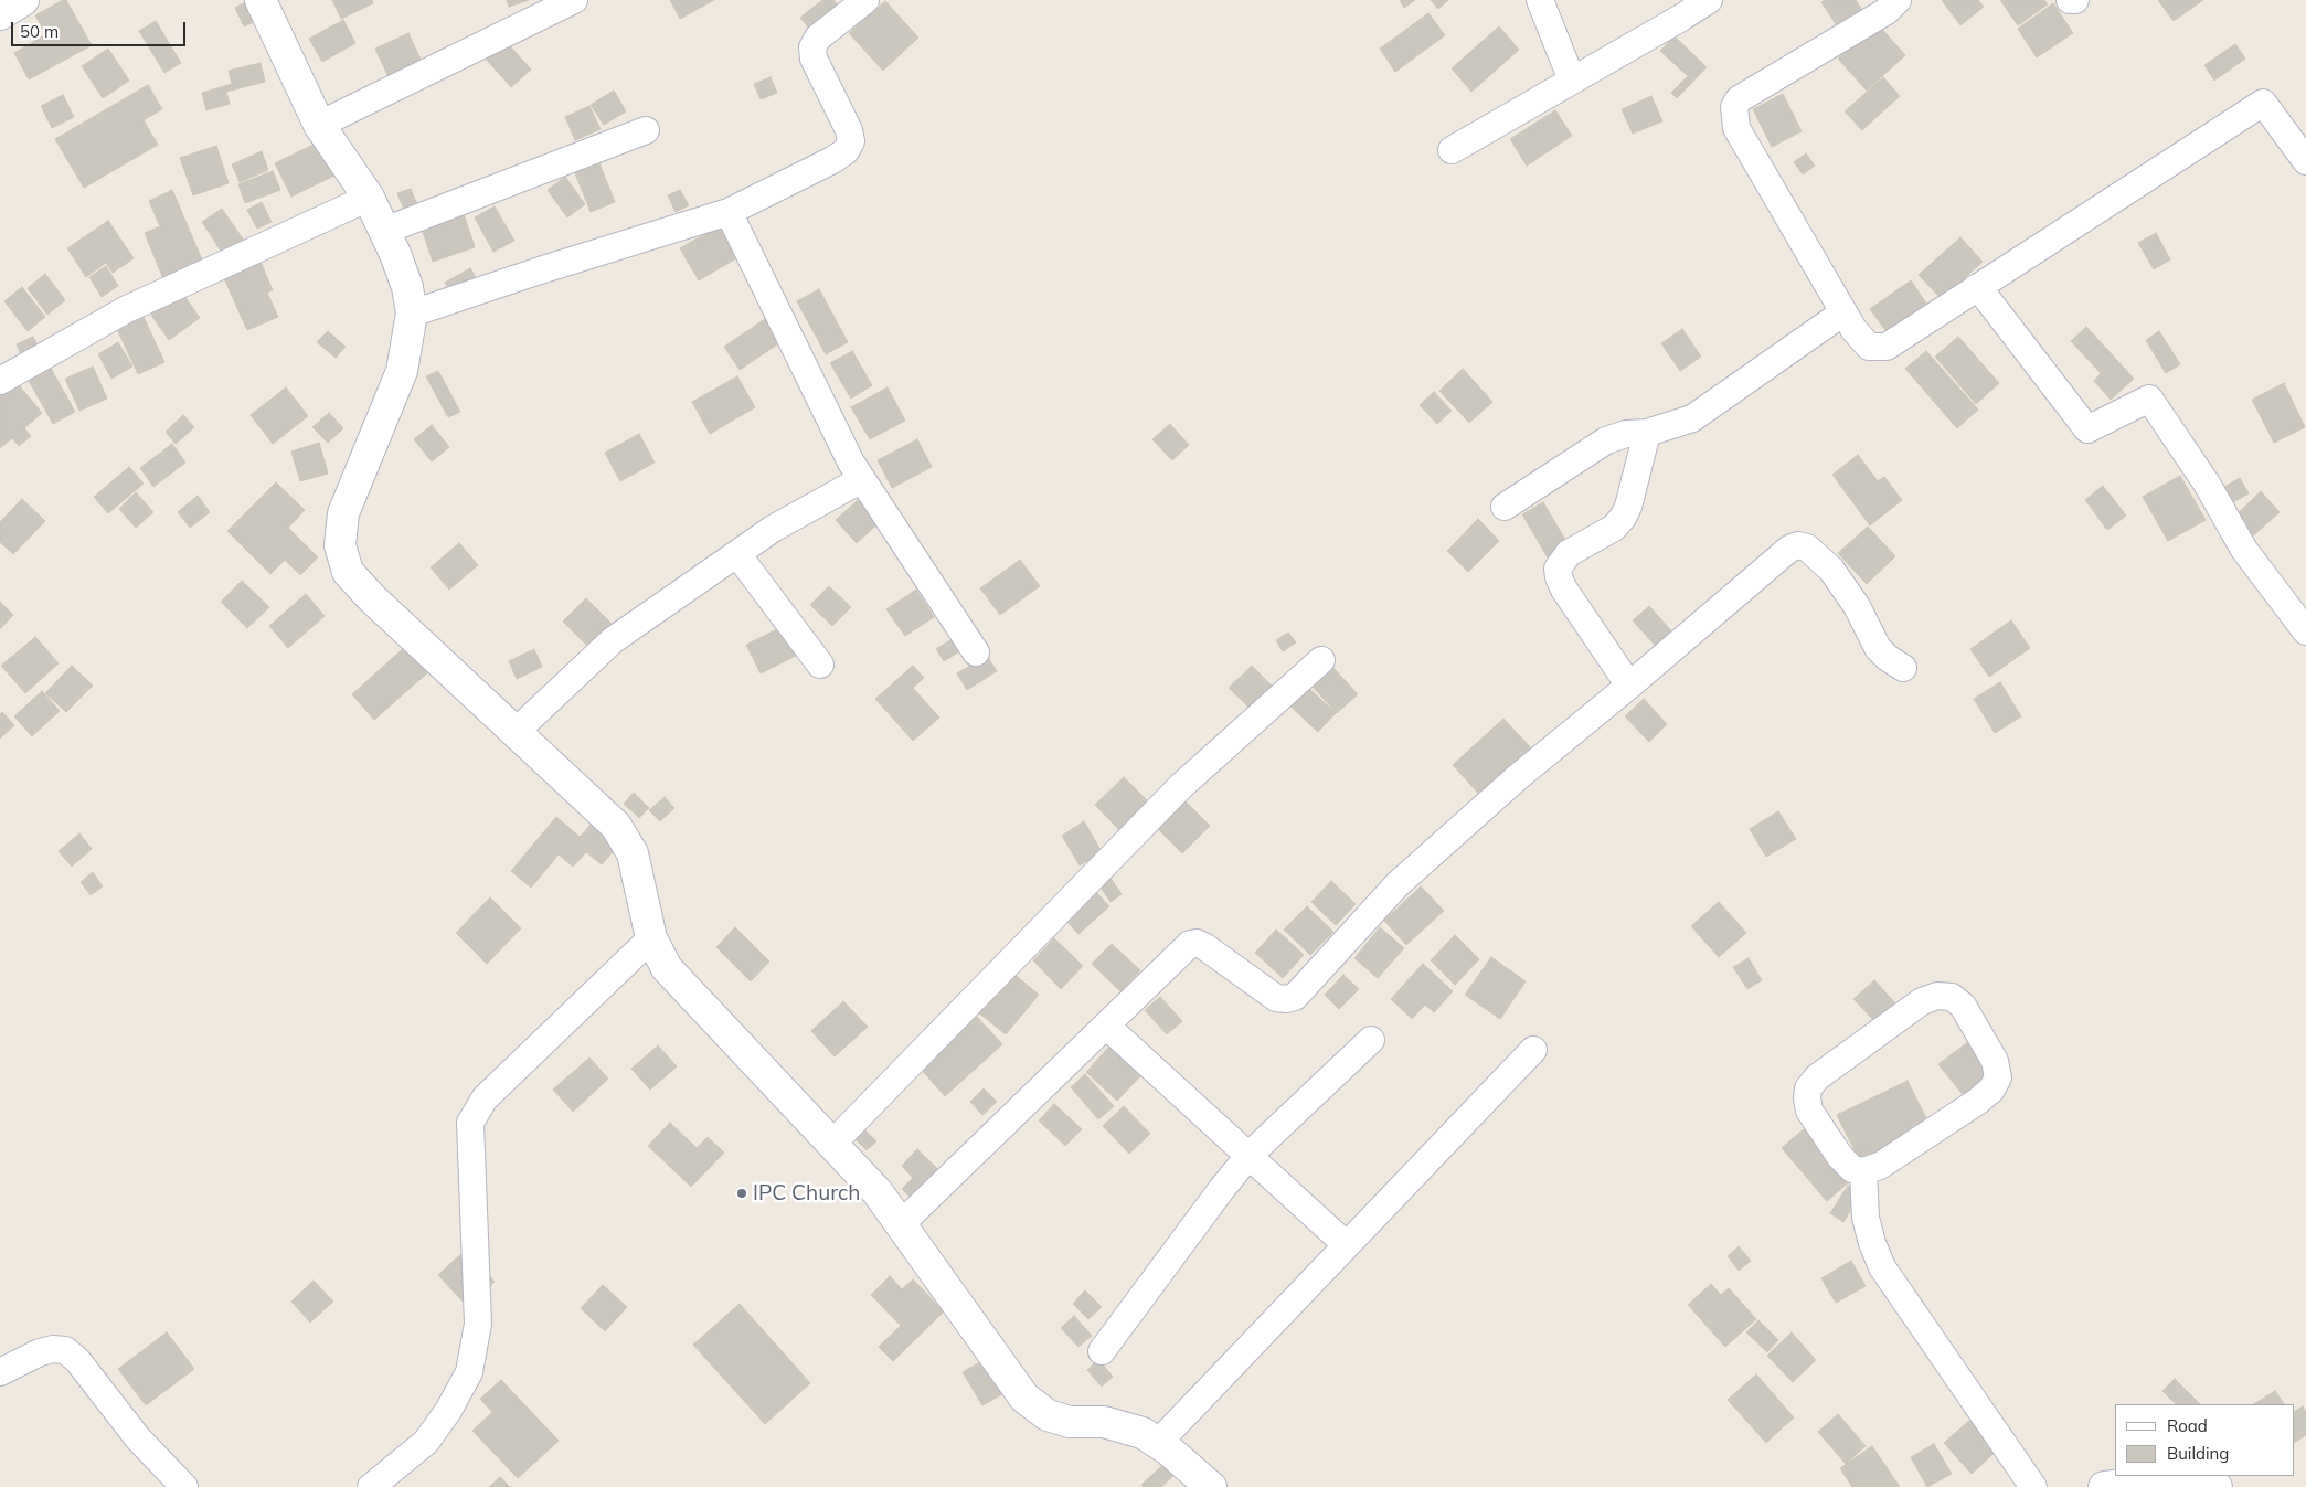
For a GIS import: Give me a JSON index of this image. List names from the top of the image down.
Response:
{
  "places": ["IPC Church"],
  "legend": ["Road", "Building"],
  "scale_bar": "50 m"
}
